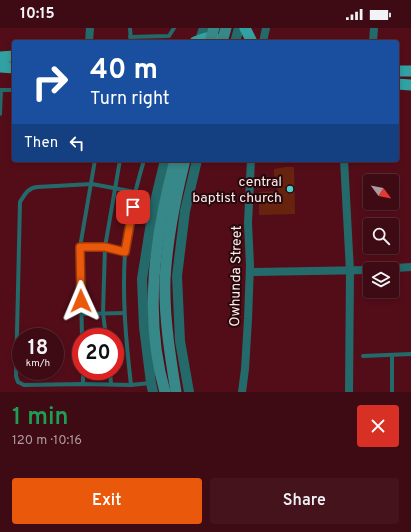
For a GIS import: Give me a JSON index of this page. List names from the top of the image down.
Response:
{
  "streets": {
    "street": ["Owhunda Street"]
  },
  "places": ["central baptist church"],
  "north": "bottom right",
  "page": {
    "status": "10:15",
    "turn": ["40 m", "Turn right"],
    "then": "Then",
    "speed": "18 km/h",
    "limit": "20",
    "heading": ["1 min", "120 m · 10:16"],
    "buttons": ["Exit", "Share"]
  }
}
